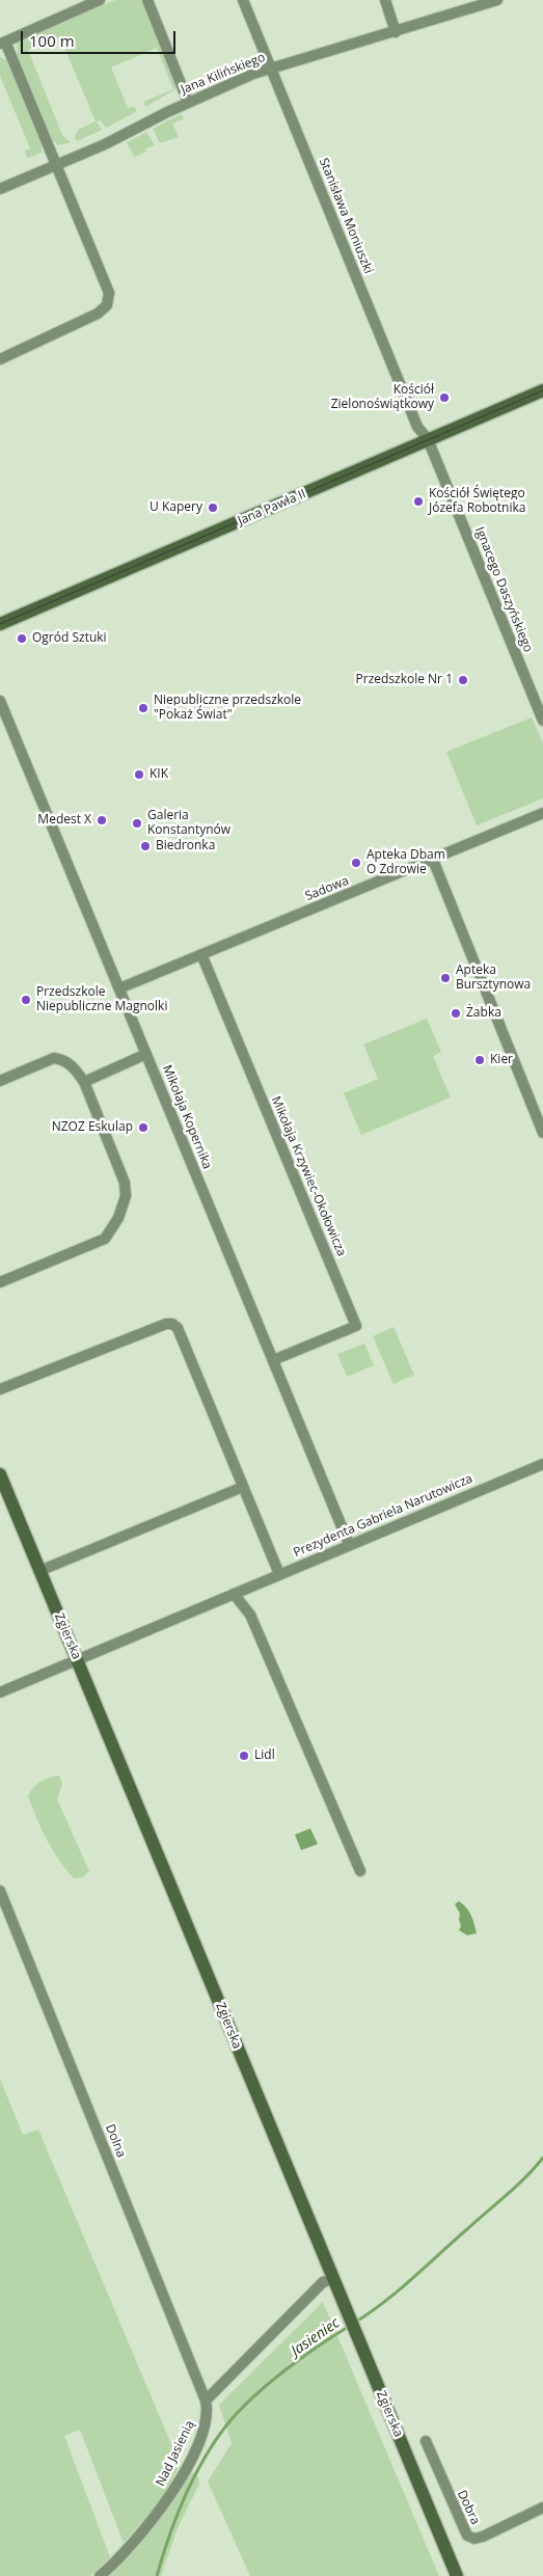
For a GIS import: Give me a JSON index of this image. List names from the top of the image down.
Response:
{
  "streets": {
    "main road": ["Jana Pawła II", "Zgierska"],
    "street": [
      "Jana Kilińskiego",
      "Stanisława Moniuszki",
      "Ignacego Daszyńskiego",
      "Sadowa",
      "Mikołaja Kopernika",
      "Mikołaja Krzywiec-Okołowicza",
      "Prezydenta Gabriela Narutowicza",
      "Dolna",
      "Nad Jasienią",
      "Dobra"
    ]
  },
  "crossings": [
    ["Jana Kilińskiego", "Stanisława Moniuszki"],
    ["Stanisława Moniuszki", "Jana Pawła II"],
    ["Stanisława Moniuszki", "Ignacego Daszyńskiego"],
    ["Jana Pawła II", "Ignacego Daszyńskiego"],
    ["Sadowa", "Mikołaja Kopernika"],
    ["Sadowa", "Mikołaja Krzywiec-Okołowicza"],
    ["Mikołaja Kopernika", "Mikołaja Krzywiec-Okołowicza"],
    ["Mikołaja Kopernika", "Prezydenta Gabriela Narutowicza"],
    ["Prezydenta Gabriela Narutowicza", "Zgierska"],
    ["Dolna", "Nad Jasienią"]
  ],
  "water": ["Jasieniec"],
  "places": [
    "Kościół Zielonoświątkowy",
    "Kościół Świętego Józefa Robotnika",
    "U Kapery",
    "Ogród Sztuki",
    "Przedszkole Nr 1",
    "Niepubliczne przedszkole \"Pokaż Świat\"",
    "KIK",
    "Medest X",
    "Galeria Konstantynów",
    "Biedronka",
    "Apteka Dbam O Zdrowie",
    "Apteka Bursztynowa",
    "Przedszkole Niepubliczne Magnolki",
    "Żabka",
    "Kier",
    "NZOZ Eskulap",
    "Lidl"
  ],
  "scale_bar": "100 m"
}
